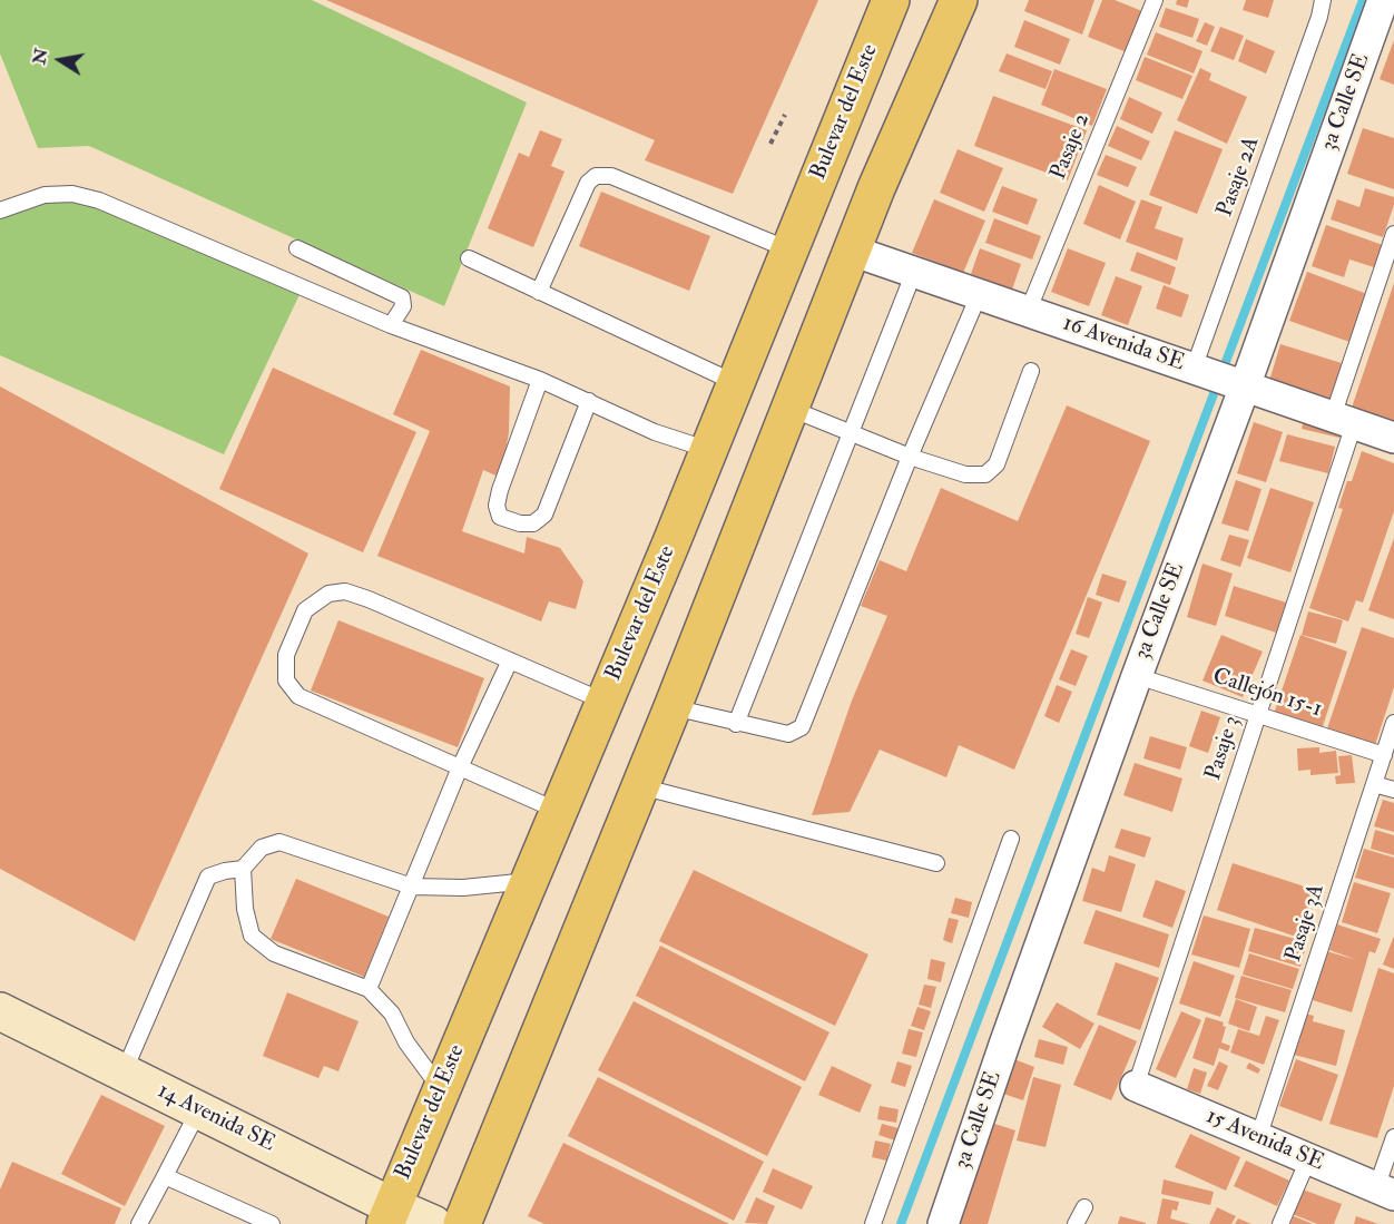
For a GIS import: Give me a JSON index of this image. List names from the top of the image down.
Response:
{
  "streets": {
    "highway": ["Bulevar del Este"],
    "street": [
      "3a Calle SE",
      "16 Avenida SE",
      "14 Avenida SE",
      "15 Avenida SE"
    ],
    "lane": [
      "Pasaje 2",
      "Pasaje 2A",
      "Callejón 15-1",
      "Pasaje 3",
      "Pasaje 3A"
    ]
  },
  "crossings": [
    ["3a Calle SE", "16 Avenida SE"],
    ["3a Calle SE", "Callejón 15-1"],
    ["Bulevar del Este", "14 Avenida SE"],
    ["Pasaje 2", "16 Avenida SE"],
    ["Pasaje 2A", "16 Avenida SE"],
    ["16 Avenida SE", "Pasaje 3"],
    ["Callejón 15-1", "Pasaje 3"],
    ["Callejón 15-1", "Pasaje 3A"],
    ["Pasaje 3", "15 Avenida SE"],
    ["Pasaje 3A", "15 Avenida SE"]
  ],
  "north": "left"
}
